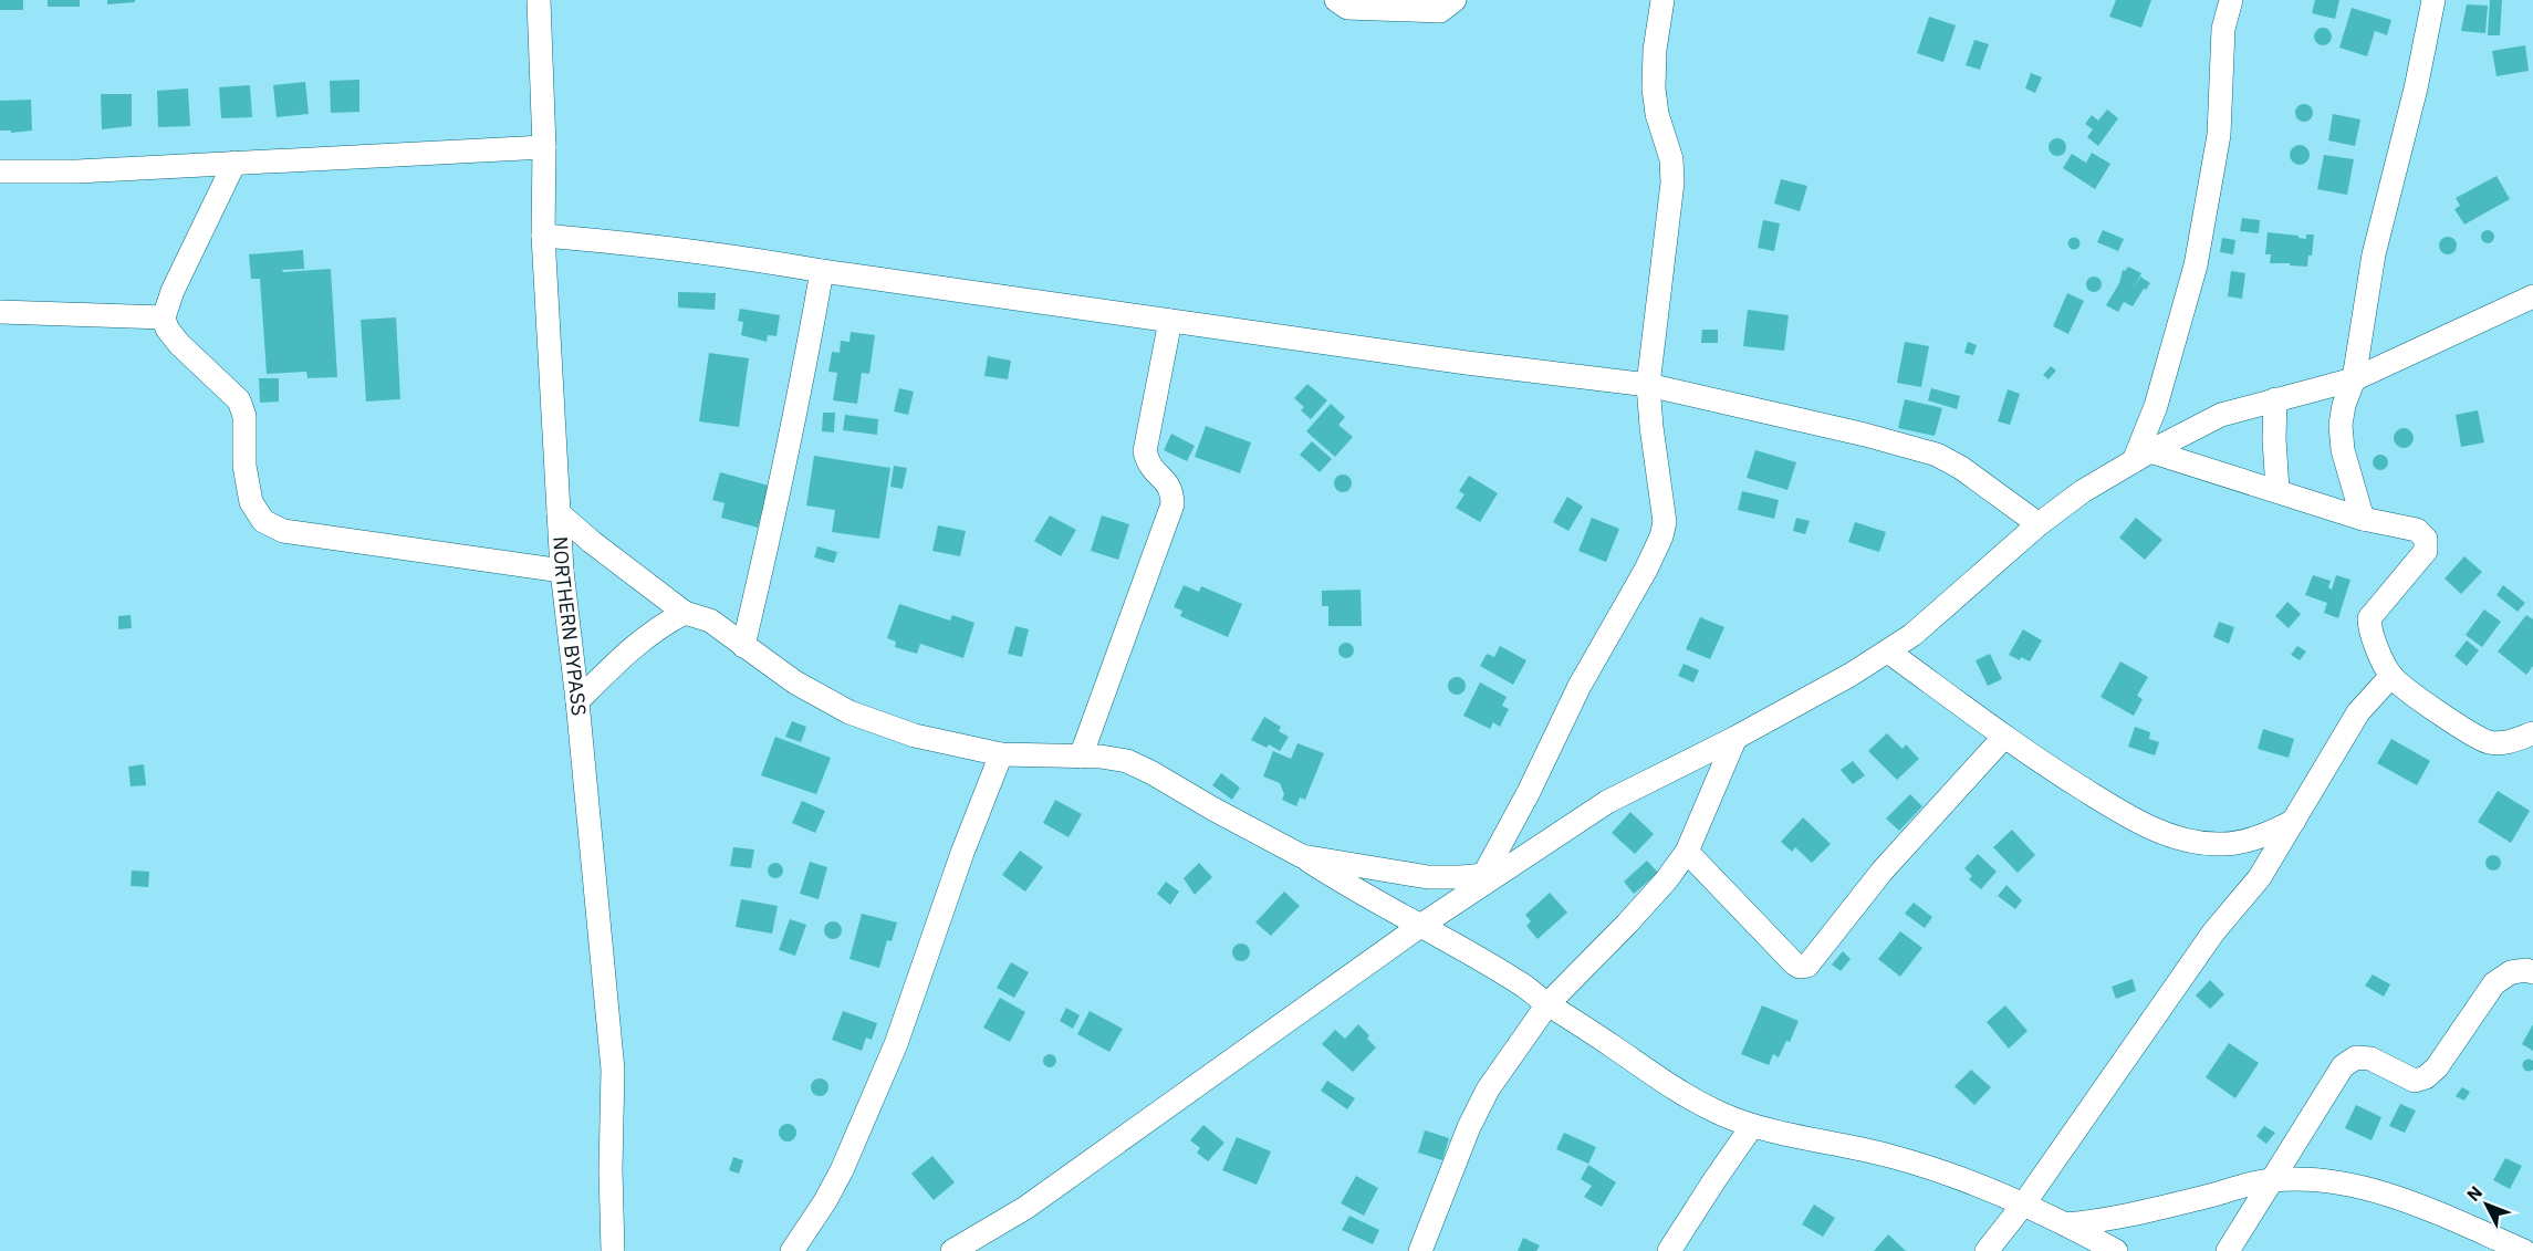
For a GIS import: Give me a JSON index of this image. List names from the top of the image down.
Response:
{
  "streets": {
    "street": ["NORTHERN BYPASS"]
  },
  "north": "top left"
}
